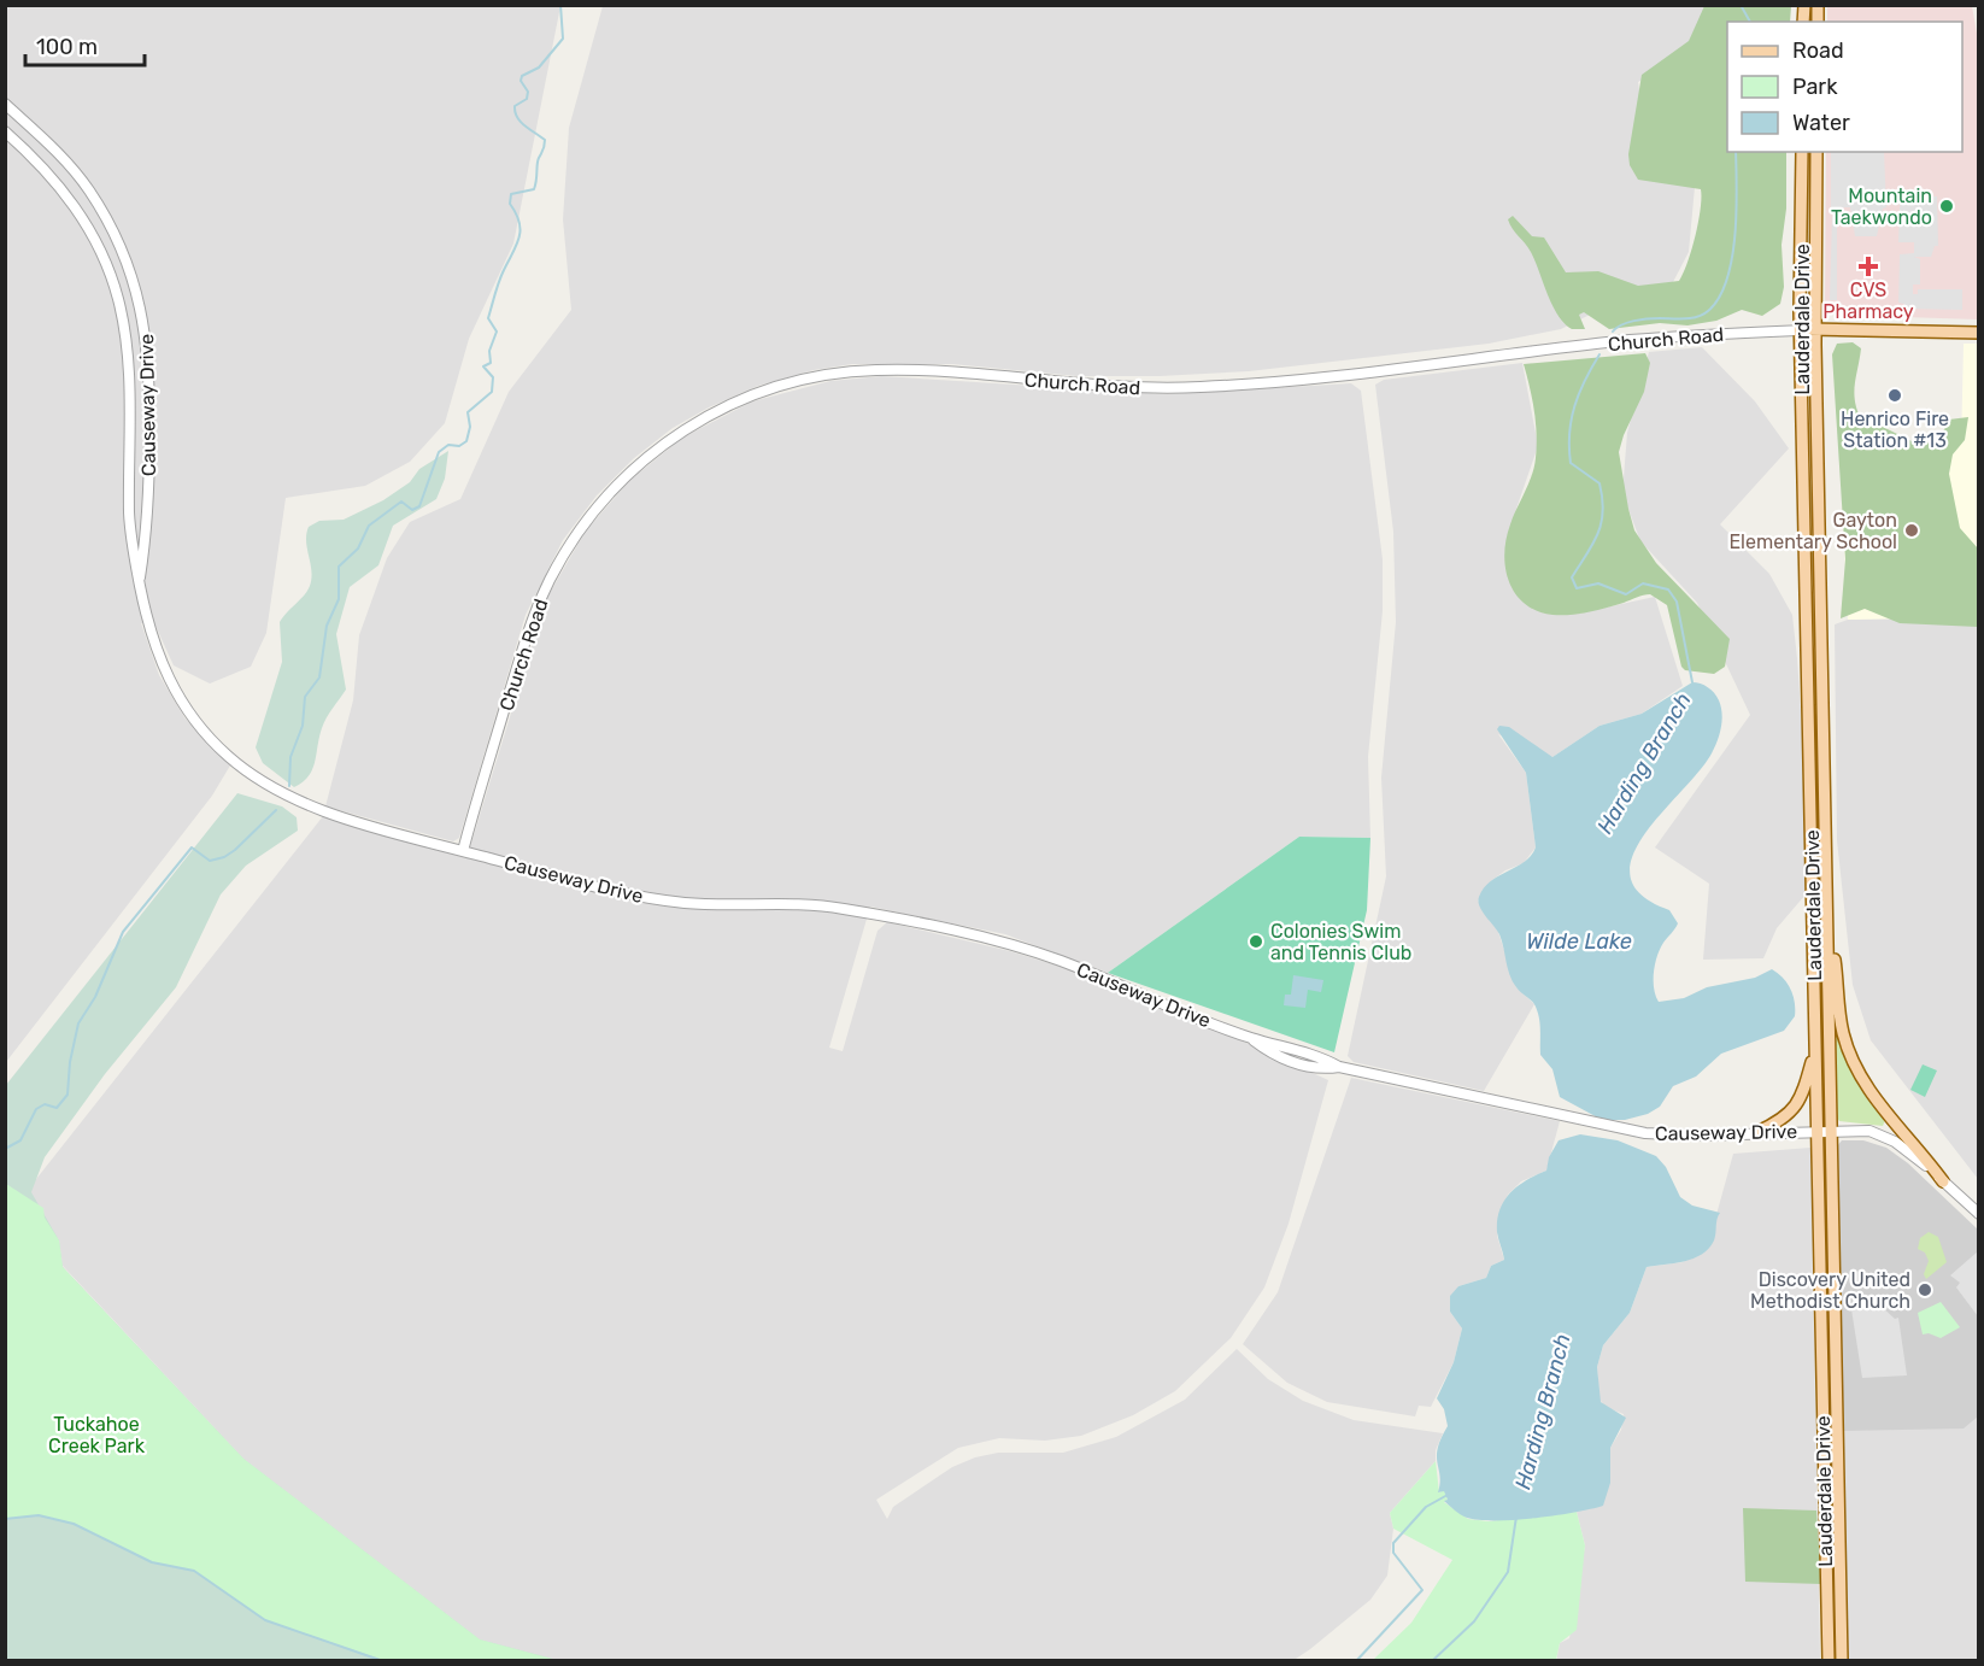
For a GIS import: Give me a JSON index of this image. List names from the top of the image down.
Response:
{
  "streets": {
    "main road": ["Lauderdale Drive", "Church Road"],
    "street": ["Causeway Drive"]
  },
  "crossings": [
    ["Lauderdale Drive", "Church Road"],
    ["Lauderdale Drive", "Causeway Drive"],
    ["Church Road", "Causeway Drive"]
  ],
  "water": ["Harding Branch", "Wilde Lake"],
  "parks": ["Tuckahoe Creek Park"],
  "places": {
    "other": [
      "Mountain Taekwondo",
      "Henrico Fire Station #13",
      "Gayton Elementary School",
      "Colonies Swim and Tennis Club",
      "Discovery United Methodist Church"
    ],
    "health": ["CVS Pharmacy"]
  },
  "legend": ["Road", "Park", "Water"],
  "scale_bar": "100 m"
}
